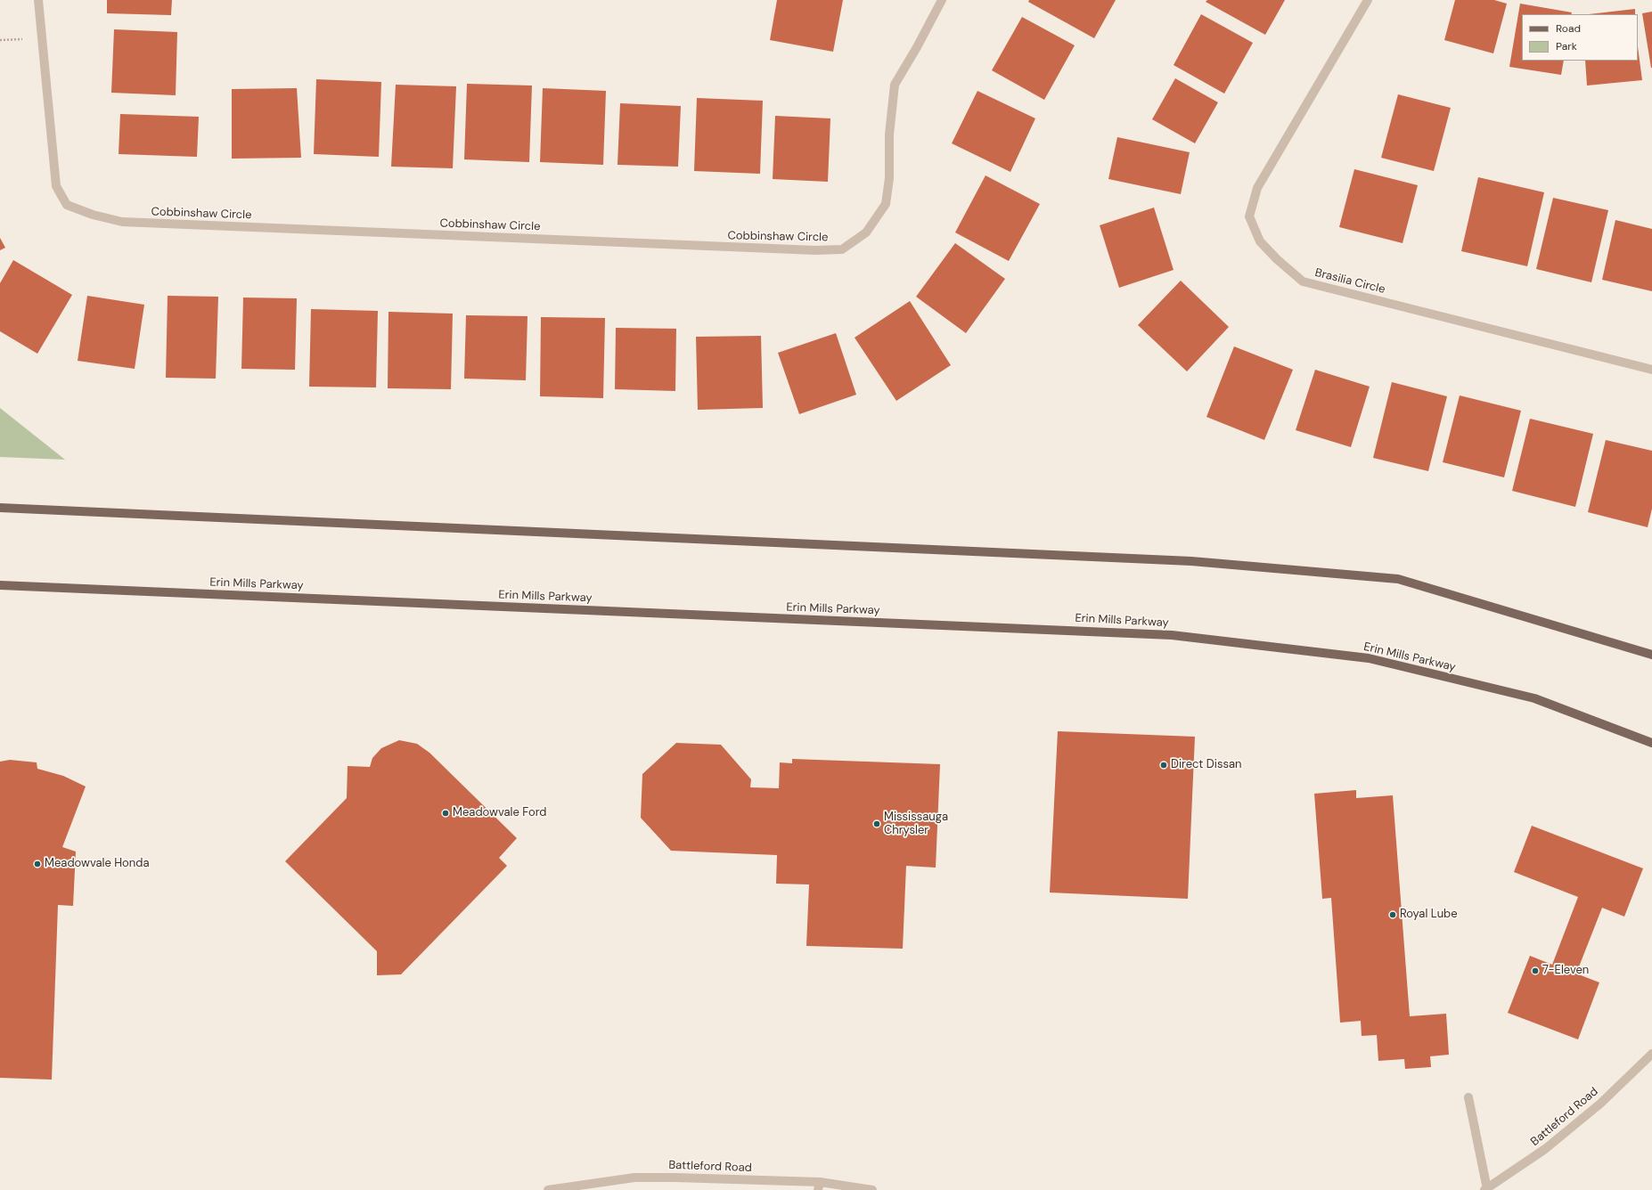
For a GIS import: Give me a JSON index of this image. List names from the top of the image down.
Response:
{
  "streets": {
    "main road": ["Erin Mills Parkway"],
    "street": ["Cobbinshaw Circle", "Brasilia Circle", "Battleford Road"]
  },
  "places": [
    "Direct Dissan",
    "Meadowvale Ford",
    "Mississauga Chrysler",
    "Meadowvale Honda",
    "Royal Lube",
    "7-Eleven"
  ],
  "legend": ["Road", "Park"]
}
